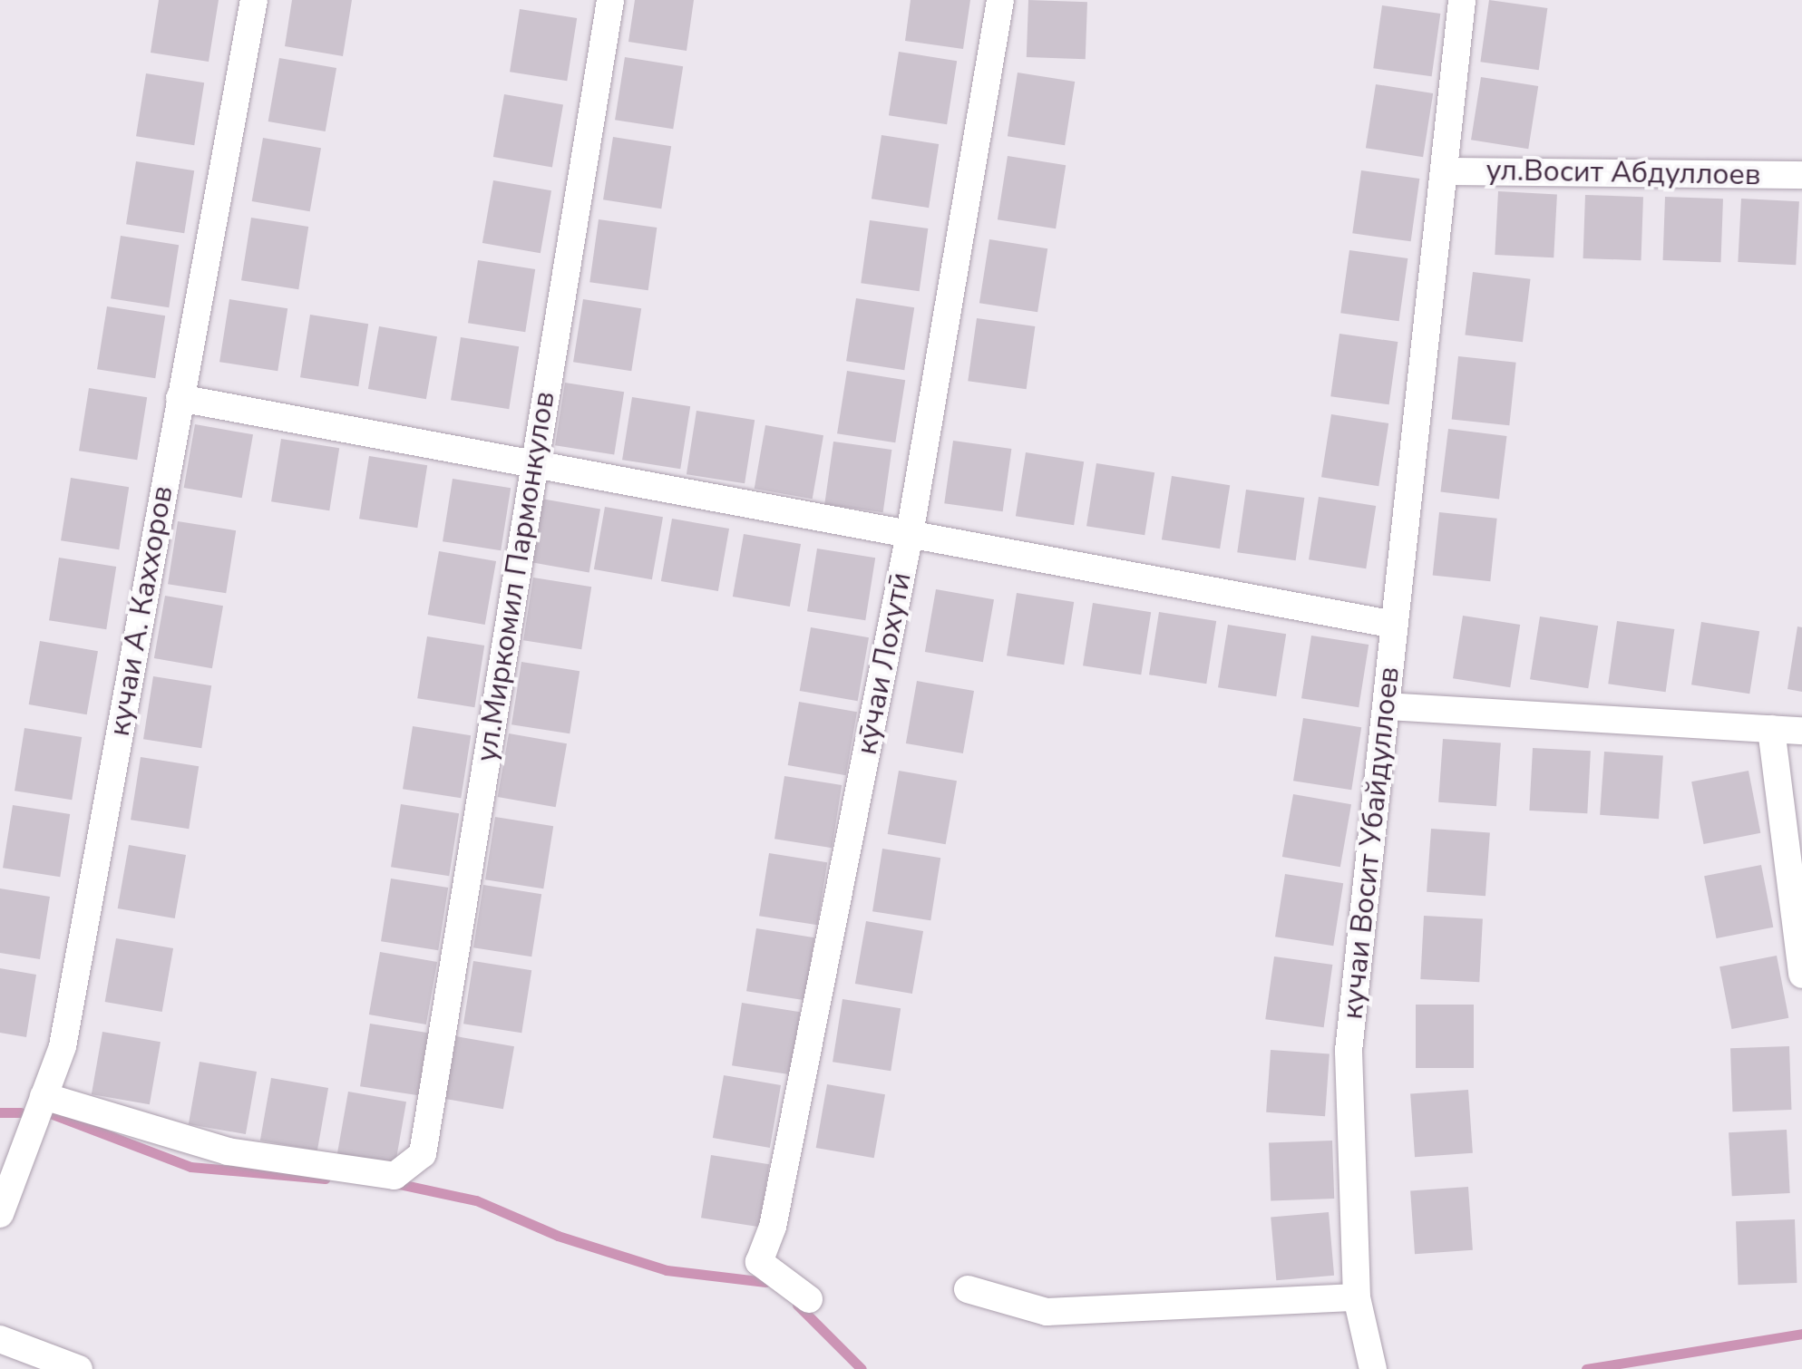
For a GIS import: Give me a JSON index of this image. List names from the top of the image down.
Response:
{
  "streets": {
    "street": [
      "ул.Восит Абдуллоев",
      "ул.Миркомил Пармонкулов",
      "кучаи А. Каххоров",
      "кӯчаи Лохутӣ",
      "кучаи Восит Убайдуллоев"
    ]
  },
  "crossings": [
    ["ул.Восит Абдуллоев", "кучаи Восит Убайдуллоев"],
    ["ул.Миркомил Пармонкулов", "кучаи А. Каххоров"]
  ]
}
